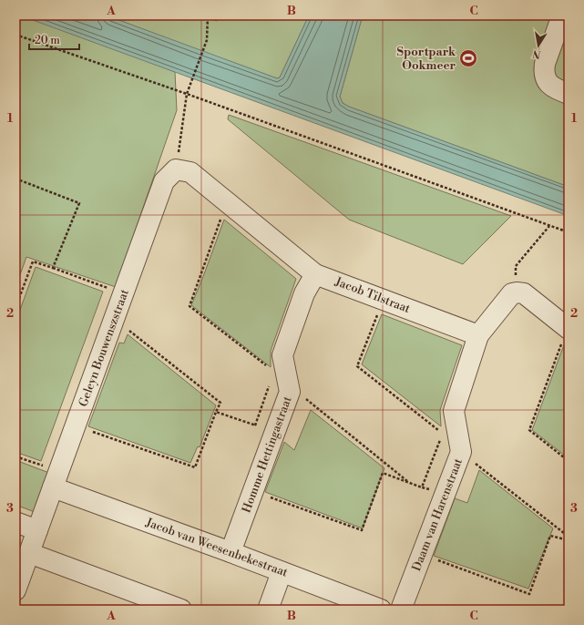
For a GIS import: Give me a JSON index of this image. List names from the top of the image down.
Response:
{
  "streets": {
    "street": [
      "Jacob Tilstraat",
      "Geleyn Bouwenszstraat",
      "Homme Hettingastraat",
      "Daam van Harenstraat",
      "Jacob van Weesenbekestraat"
    ]
  },
  "crossings": [
    ["Jacob Tilstraat", "Geleyn Bouwenszstraat"],
    ["Jacob Tilstraat", "Homme Hettingastraat"],
    ["Jacob Tilstraat", "Daam van Harenstraat"],
    ["Geleyn Bouwenszstraat", "Jacob van Weesenbekestraat"],
    ["Homme Hettingastraat", "Jacob van Weesenbekestraat"]
  ],
  "places": {
    "sports": ["Sportpark Ookmeer"]
  },
  "scale_bar": "20 m",
  "north": "bottom",
  "grid": {
    "columns": ["A", "B", "C"],
    "rows": ["1", "2", "3"]
  }
}
